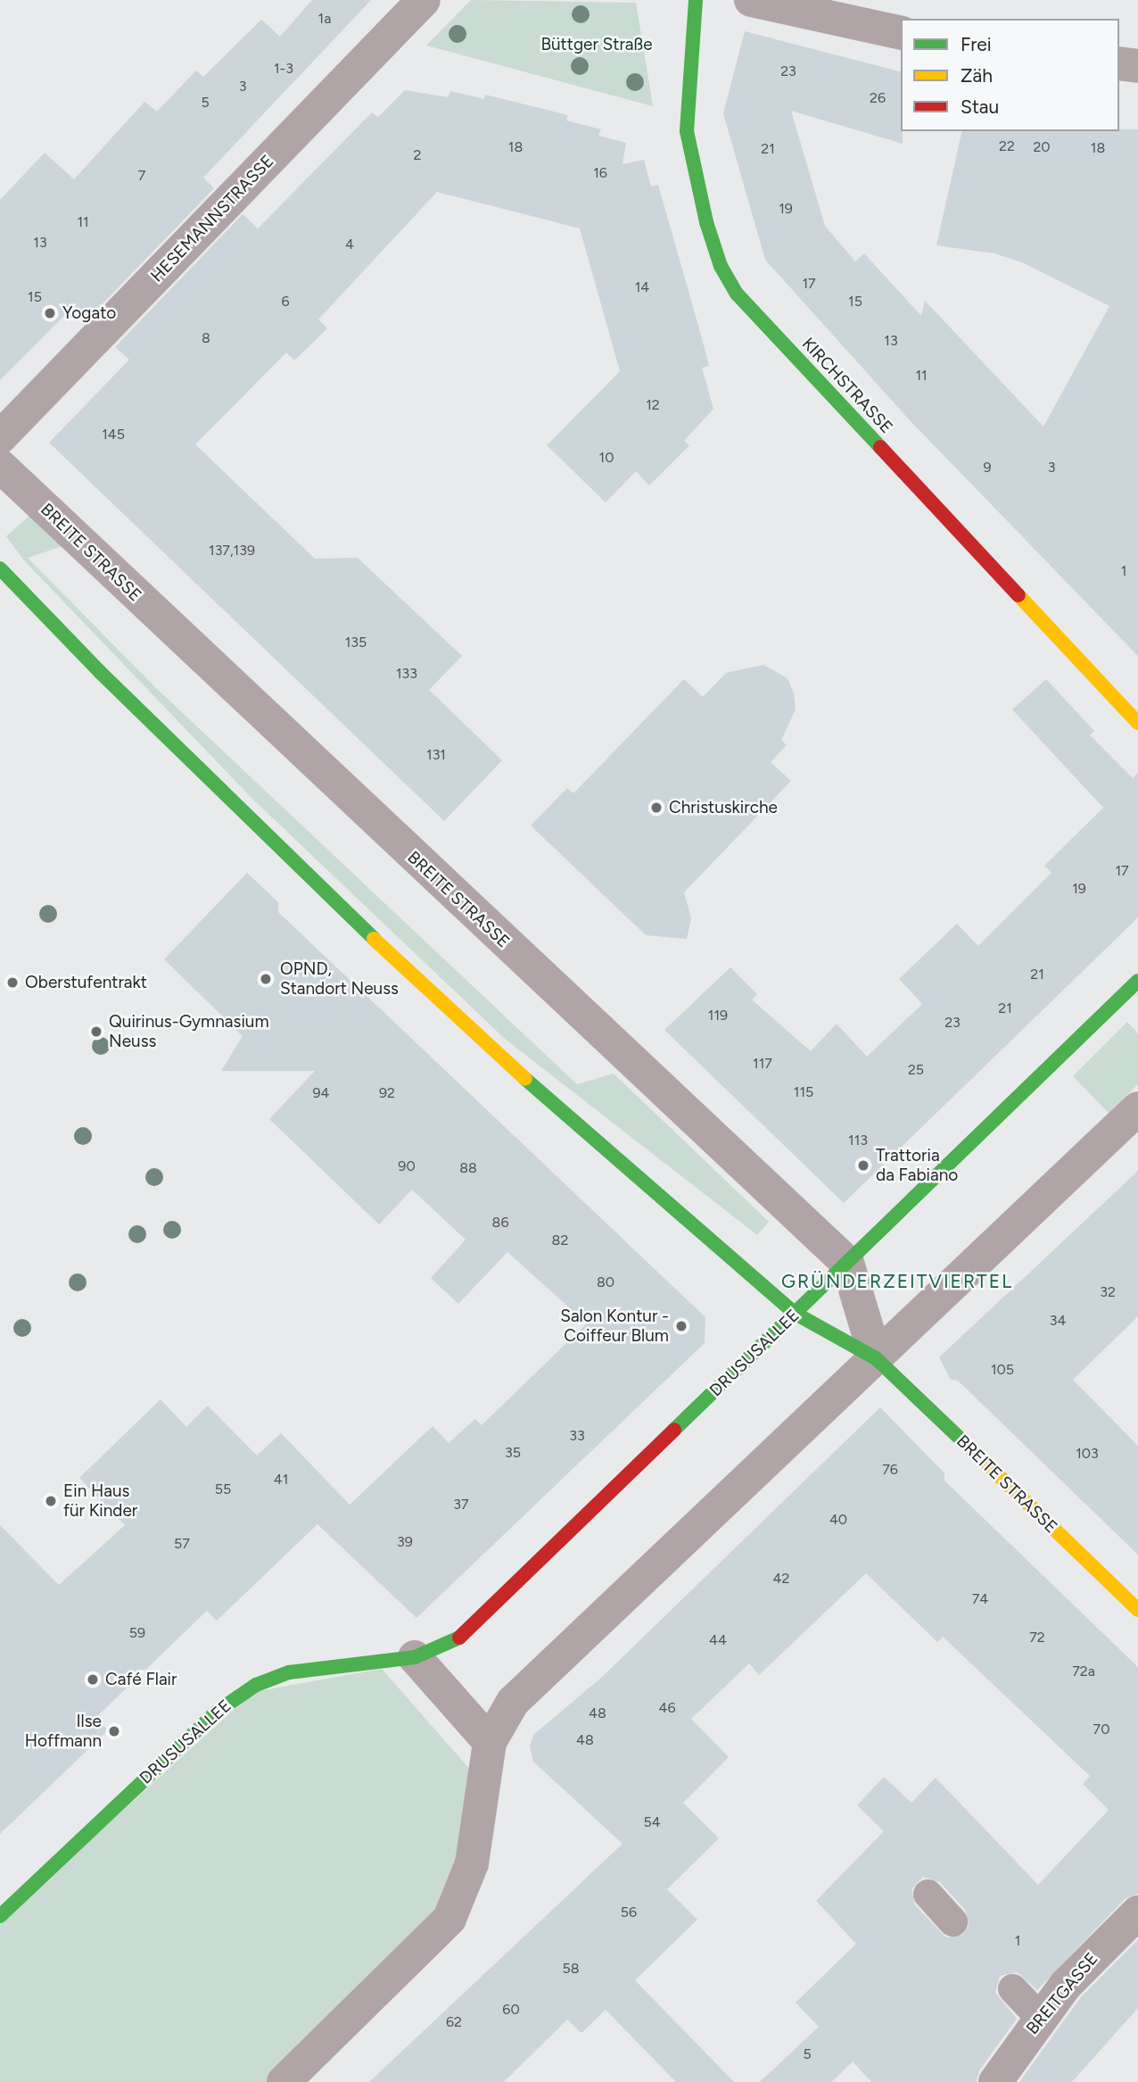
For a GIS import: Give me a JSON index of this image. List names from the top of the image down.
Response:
{
  "streets": {
    "street": [
      "HESEMANNSTRASSE",
      "KIRCHSTRASSE",
      "BREITE STRASSE",
      "DRUSUSALLEE",
      "BREITGASSE"
    ]
  },
  "crossings": [
    ["BREITE STRASSE", "DRUSUSALLEE"]
  ],
  "districts": ["GRÜNDERZEITVIERTEL"],
  "parks": ["Büttger Straße"],
  "places": [
    "Yogato",
    "Christuskirche",
    "OPND, Standort Neuss",
    "Oberstufentrakt",
    "Quirinus-Gymnasium Neuss",
    "Trattoria da Fabiano",
    "Salon Kontur - Coiffeur Blum",
    "Ein Haus für Kinder",
    "Café Flair",
    "Ilse Hoffmann"
  ],
  "house_numbers": [
    "1a",
    "1-3",
    "23",
    "3",
    "26",
    "5",
    "22",
    "18",
    "20",
    "18",
    "21",
    "2",
    "16",
    "7",
    "19",
    "11",
    "13",
    "4",
    "17",
    "14",
    "15",
    "6",
    "15",
    "8",
    "13",
    "11",
    "12",
    "145",
    "10",
    "9",
    "3",
    "137,139",
    "1",
    "135",
    "133",
    "131",
    "17",
    "19",
    "21",
    "21",
    "119",
    "23",
    "117",
    "25",
    "115",
    "94",
    "92",
    "113",
    "90",
    "88",
    "86",
    "82",
    "80",
    "32",
    "34",
    "105",
    "33",
    "35",
    "103",
    "76",
    "41",
    "55",
    "37",
    "40",
    "39",
    "57",
    "42",
    "74",
    "59",
    "72",
    "44",
    "72a",
    "46",
    "48",
    "70",
    "48",
    "54",
    "56",
    "1",
    "58",
    "60",
    "62",
    "5"
  ],
  "legend": ["Frei", "Zäh", "Stau"]
}
